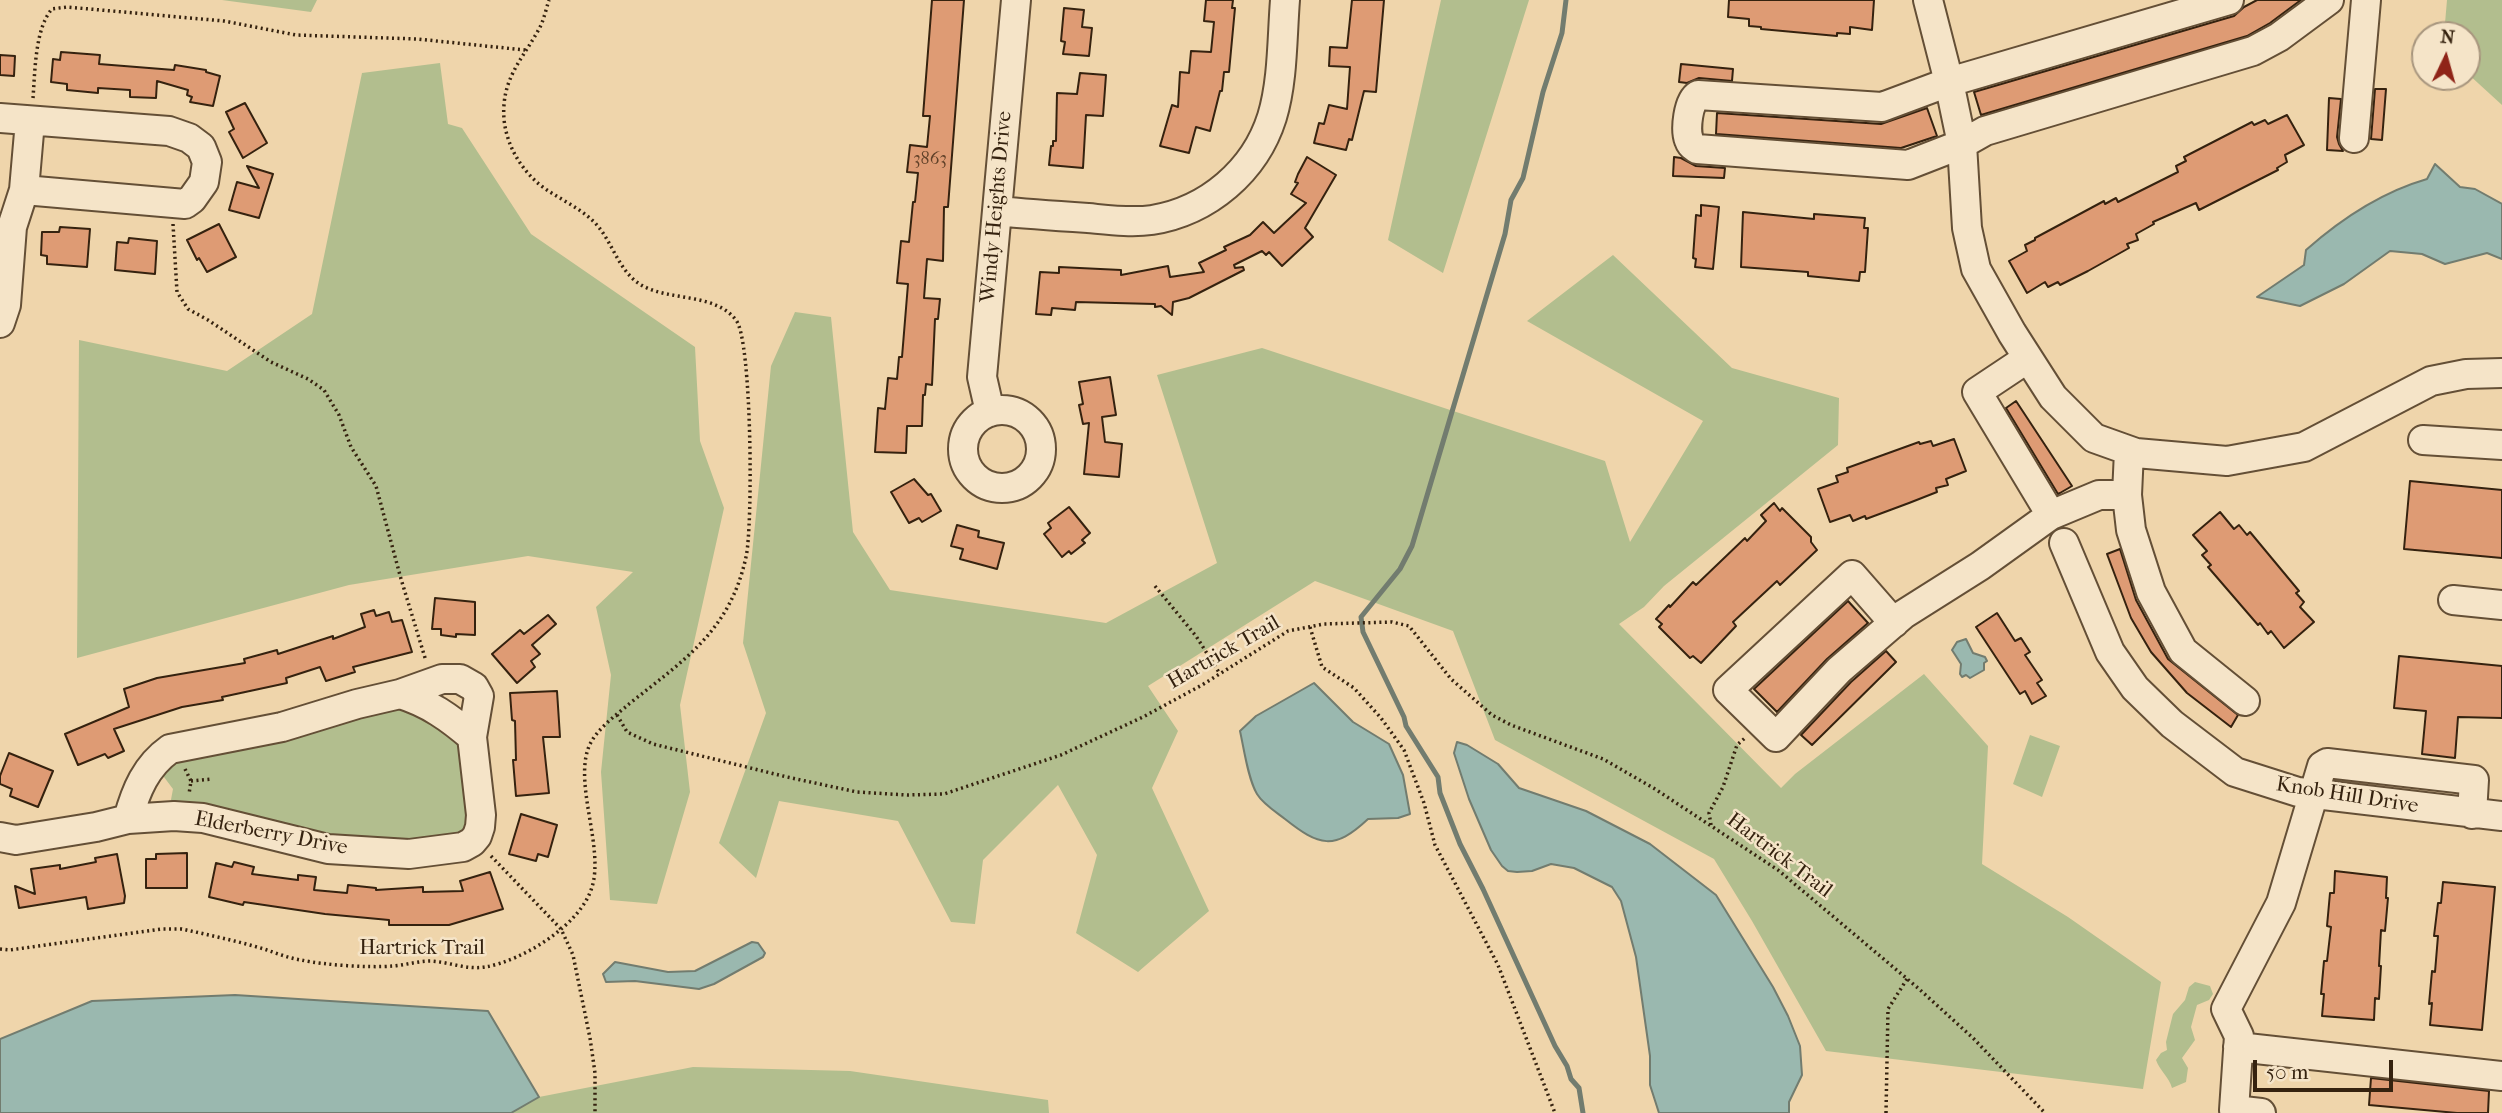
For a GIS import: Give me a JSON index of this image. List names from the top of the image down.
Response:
{
  "streets": {
    "street": ["Windy Heights Drive", "Knob Hill Drive", "Elderberry Drive"],
    "path": ["Hartrick Trail"]
  },
  "house_numbers": ["3863"],
  "scale_bar": "50 m",
  "north": "top"
}
